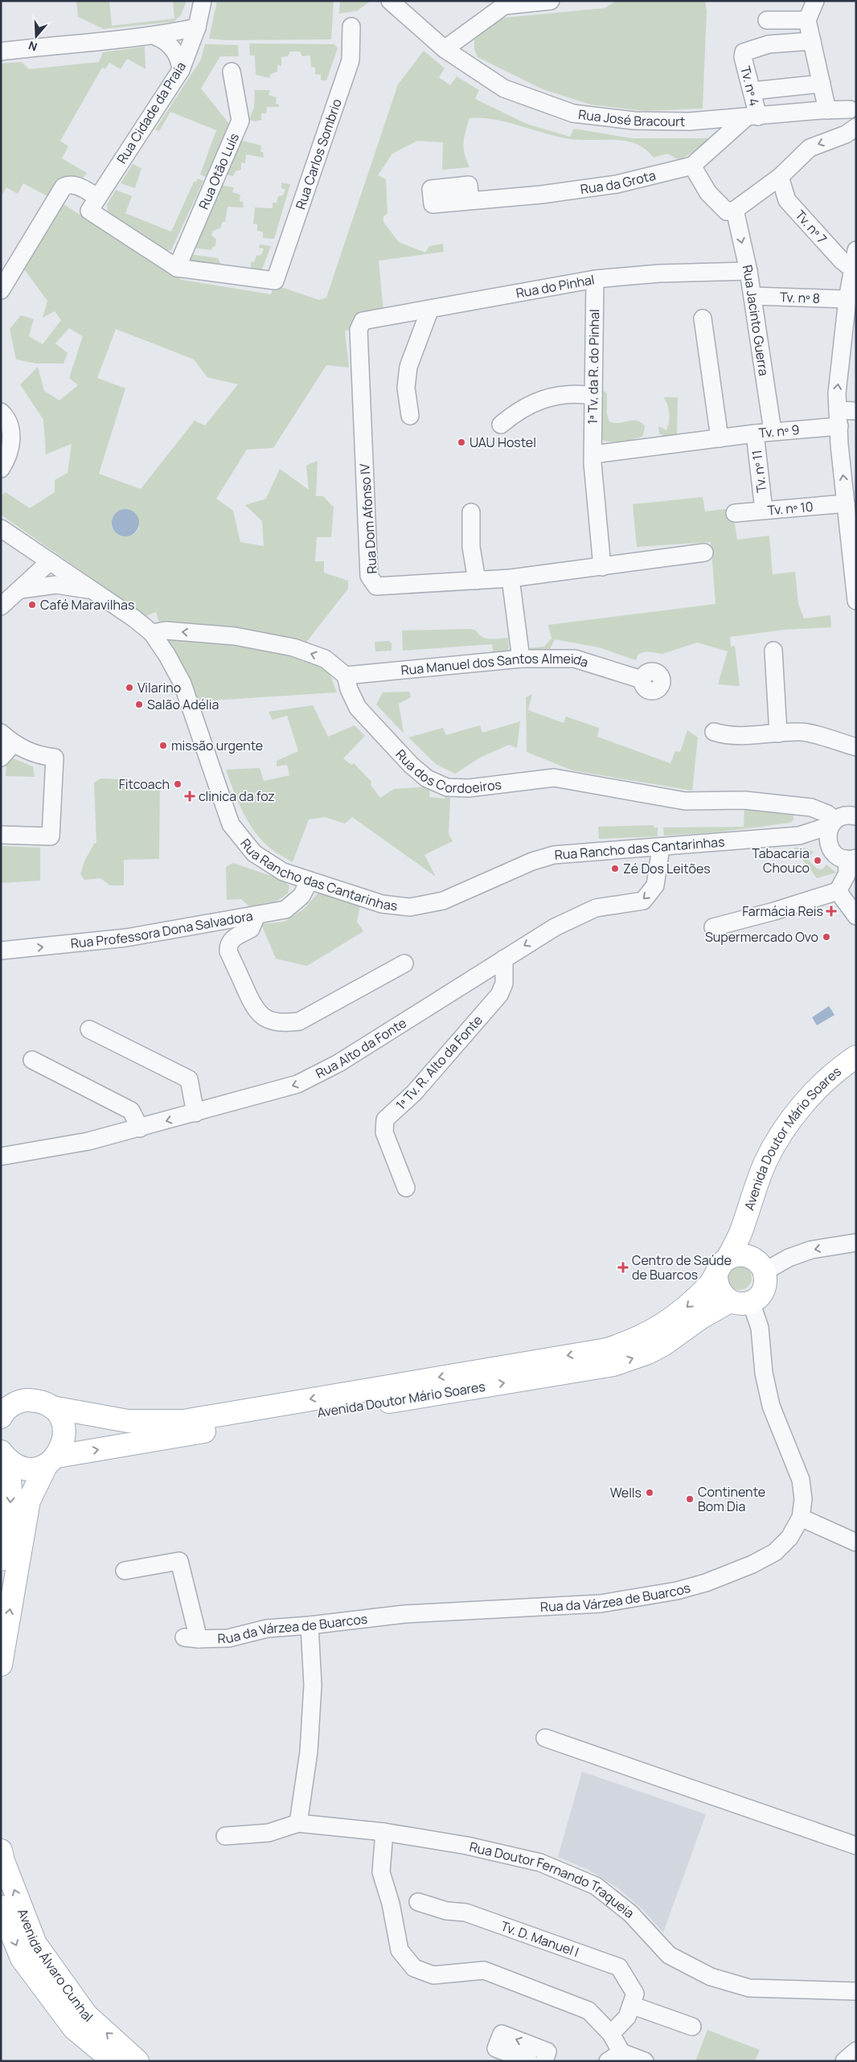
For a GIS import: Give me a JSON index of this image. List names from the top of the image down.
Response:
{
  "streets": {
    "main road": ["Avenida Doutor Mário Soares", "Avenida Álvaro Cunhal"],
    "street": [
      "Tv. nº 4",
      "Rua Cidade da Praia",
      "Rua José Bracourt",
      "Rua Carlos Sombrio",
      "Rua Otão Luís",
      "Rua da Grota",
      "Tv. nº 7",
      "Rua do Pinhal",
      "Tv. nº 8",
      "Rua Jacinto Guerra",
      "1ª Tv. da R. do Pinhal",
      "Tv. nº 9",
      "Tv. nº 11",
      "Tv. nº 10",
      "Rua Dom Afonso IV",
      "Rua Manuel dos Santos Almeida",
      "Rua dos Cordoeiros",
      "Rua Rancho das Cantarinhas",
      "Rua Professora Dona Salvadora",
      "Rua Alto da Fonte",
      "1ª Tv. R. Alto da Fonte",
      "Rua da Várzea de Buarcos",
      "Rua Doutor Fernando Traqueia",
      "Tv. D. Manuel I"
    ]
  },
  "crossings": [
    ["Tv. nº 4", "Rua José Bracourt"],
    ["Tv. nº 4", "Rua da Grota"],
    ["Rua José Bracourt", "Rua da Grota"],
    ["Rua Carlos Sombrio", "Rua Otão Luís"],
    ["Rua do Pinhal", "Rua Jacinto Guerra"],
    ["Rua do Pinhal", "1ª Tv. da R. do Pinhal"],
    ["Rua do Pinhal", "Rua Dom Afonso IV"],
    ["Tv. nº 8", "Rua Jacinto Guerra"],
    ["Rua Jacinto Guerra", "Tv. nº 9"],
    ["1ª Tv. da R. do Pinhal", "Tv. nº 9"],
    ["Tv. nº 9", "Tv. nº 11"],
    ["Tv. nº 11", "Tv. nº 10"],
    ["Rua Manuel dos Santos Almeida", "Rua dos Cordoeiros"],
    ["Rua dos Cordoeiros", "Rua Rancho das Cantarinhas"],
    ["Rua Rancho das Cantarinhas", "Rua Professora Dona Salvadora"],
    ["Rua Rancho das Cantarinhas", "Rua Alto da Fonte"],
    ["Rua Alto da Fonte", "1ª Tv. R. Alto da Fonte"],
    ["Avenida Doutor Mário Soares", "Rua da Várzea de Buarcos"]
  ],
  "one_way": ["Rua Professora Dona Salvadora", "Rua Alto da Fonte"],
  "places": {
    "other": [
      "UAU Hostel",
      "Café Maravilhas",
      "Vilarino",
      "Salão Adélia",
      "missão urgente",
      "Fitcoach",
      "Tabacaria Chouco",
      "Zé Dos Leitões",
      "Supermercado Ovo",
      "Wells",
      "Continente Bom Dia"
    ],
    "health": ["clinica da foz", "Farmácia Reis", "Centro de Saúde de Buarcos"]
  },
  "north": "bottom"
}
